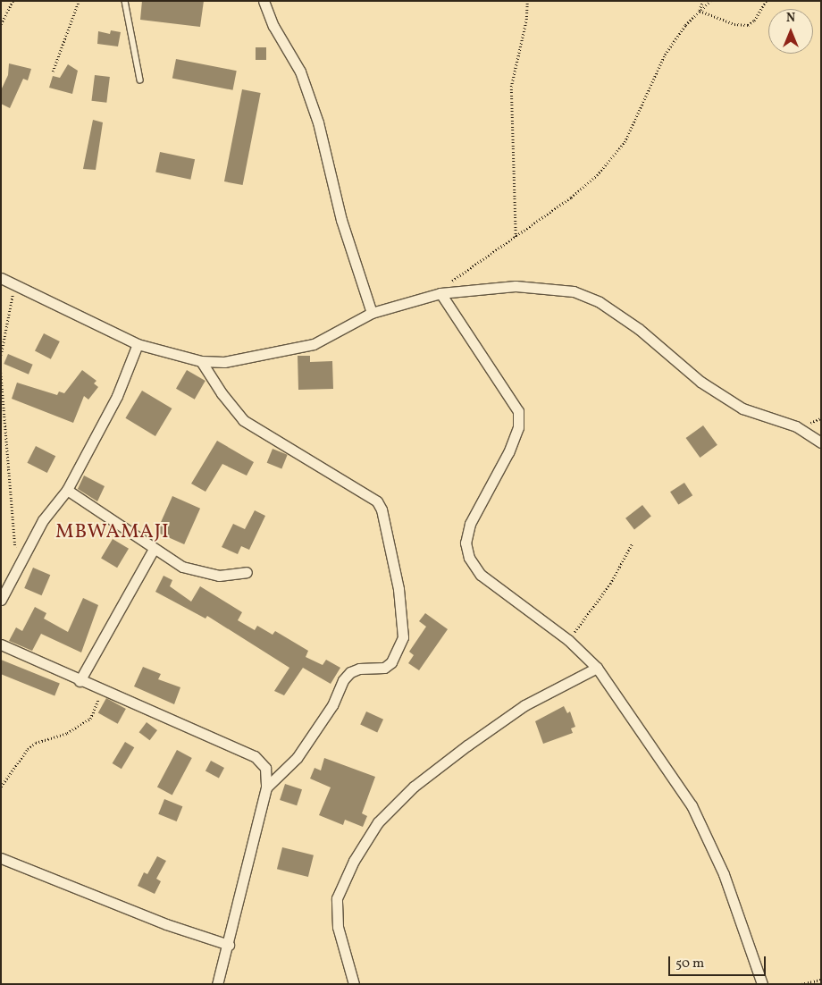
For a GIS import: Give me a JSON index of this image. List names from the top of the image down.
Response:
{
  "districts": ["MBWAMAJI"],
  "scale_bar": "50 m",
  "north": "top"
}
